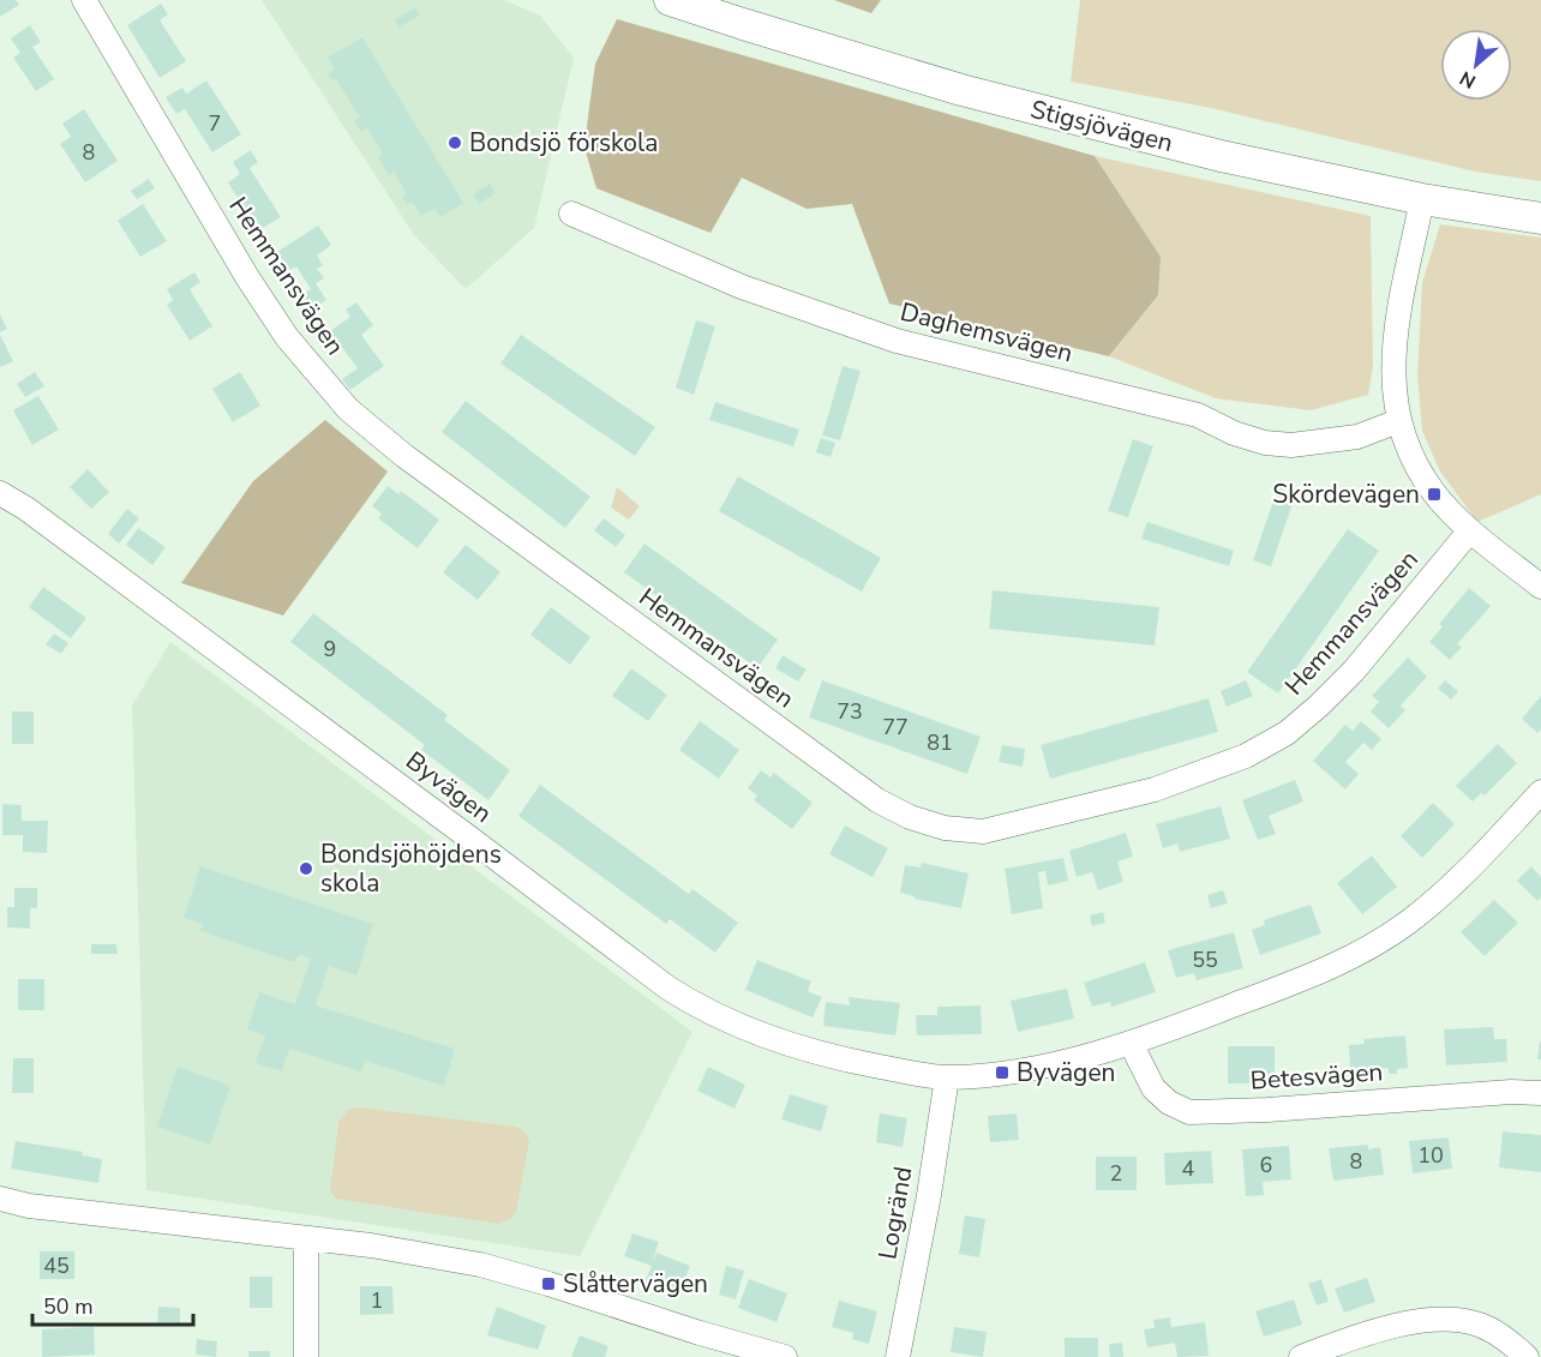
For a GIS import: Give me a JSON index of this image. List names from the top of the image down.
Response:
{
  "streets": {
    "main road": ["Stigsjövägen"],
    "street": [
      "Hemmansvägen",
      "Daghemsvägen",
      "Byvägen",
      "Betesvägen",
      "Logränd"
    ]
  },
  "crossings": [
    ["Byvägen", "Betesvägen"],
    ["Byvägen", "Logränd"]
  ],
  "places": {
    "other": ["Bondsjö förskola", "Bondsjöhöjdens skola"],
    "transit": ["Skördevägen", "Byvägen", "Slåttervägen"]
  },
  "house_numbers": [
    "7",
    "8",
    "9",
    "73",
    "77",
    "81",
    "55",
    "10",
    "8",
    "6",
    "4",
    "2",
    "45",
    "1"
  ],
  "scale_bar": "50 m",
  "north": "bottom left"
}
